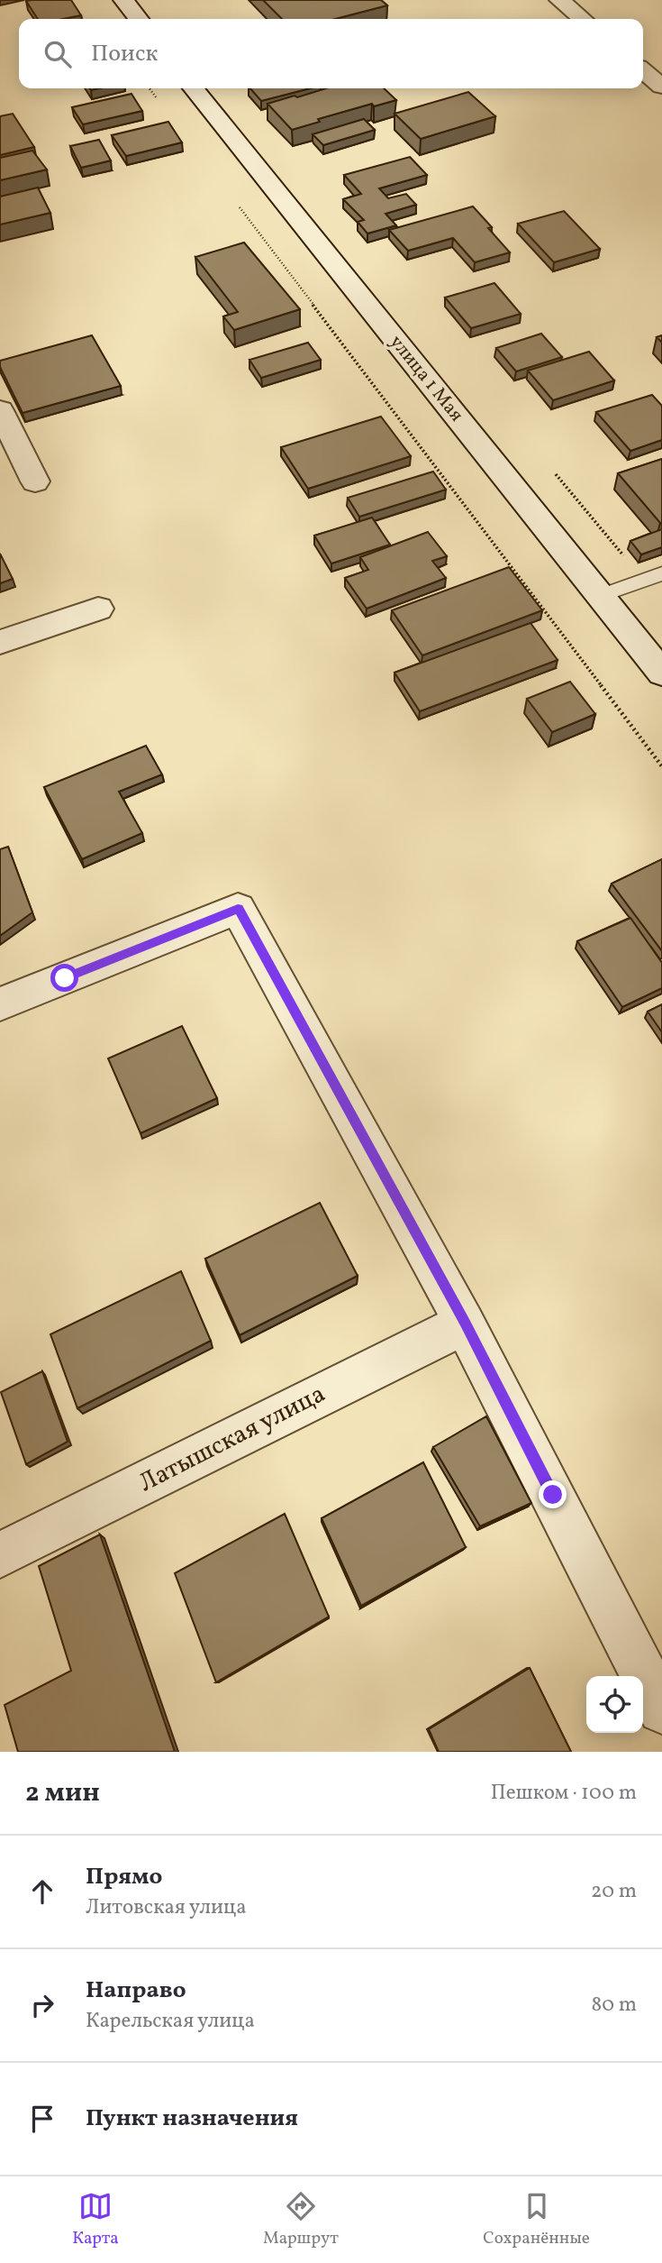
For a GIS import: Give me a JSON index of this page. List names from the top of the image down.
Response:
{
  "streets": {
    "street": ["улица 1 Мая", "Латышская улица"]
  },
  "page": {
    "search": "Поиск",
    "heading": ["2 мин", "Пешком · 100 m"],
    "list": [
      ["Прямо", "Литовская улица", "20 m"],
      ["Направо", "Карельская улица", "80 m"],
      "Пункт назначения"
    ],
    "nav": ["Карта", "Маршрут", "Сохранённые"]
  }
}
